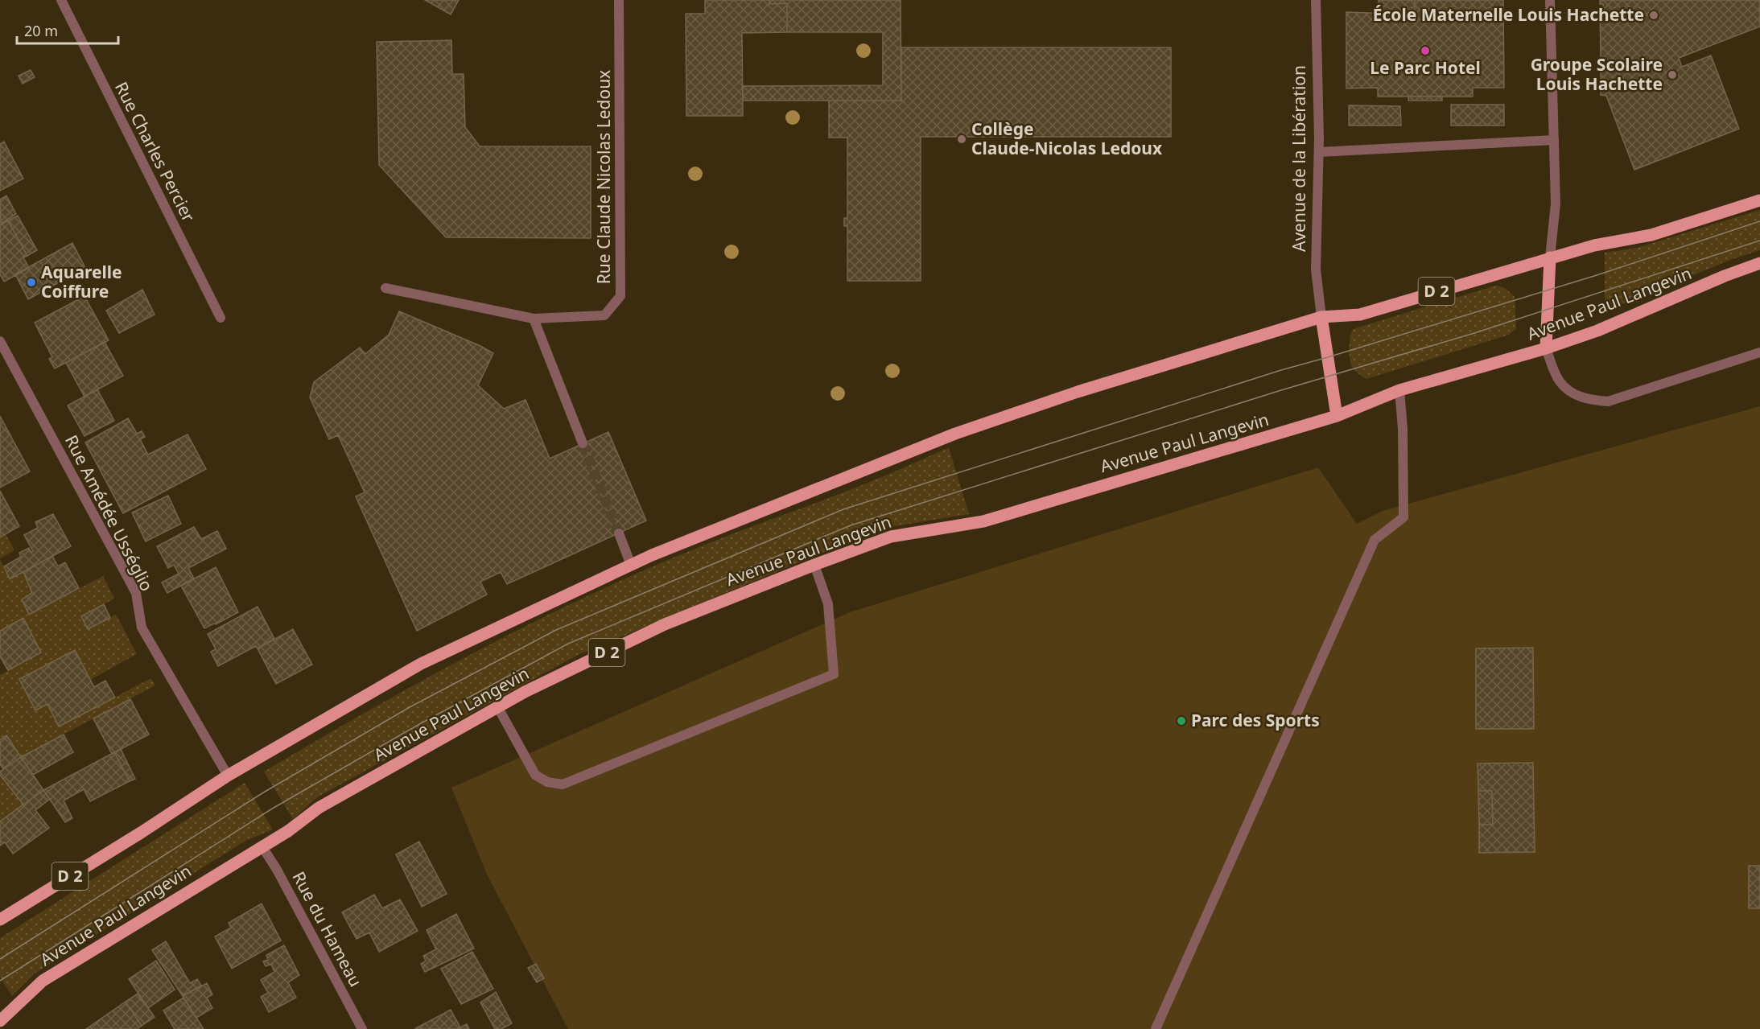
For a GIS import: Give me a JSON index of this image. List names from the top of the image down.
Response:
{
  "streets": {
    "main road": ["D 2", "Avenue Paul Langevin"],
    "street": [
      "Rue Charles Percier",
      "Avenue de la Libération",
      "Rue Claude Nicolas Ledoux",
      "Rue Amédée Usséglio",
      "Rue du Hameau"
    ]
  },
  "crossings": [
    ["Avenue de la Libération", "D 2"],
    ["D 2", "Rue Amédée Usséglio"],
    ["Avenue Paul Langevin", "Rue du Hameau"]
  ],
  "places": [
    "École Maternelle Louis Hachette",
    "Le Parc Hotel",
    "Groupe Scolaire Louis Hachette",
    "Collège Claude-Nicolas Ledoux",
    "Aquarelle Coiffure",
    "Parc des Sports"
  ],
  "scale_bar": "20 m"
}
